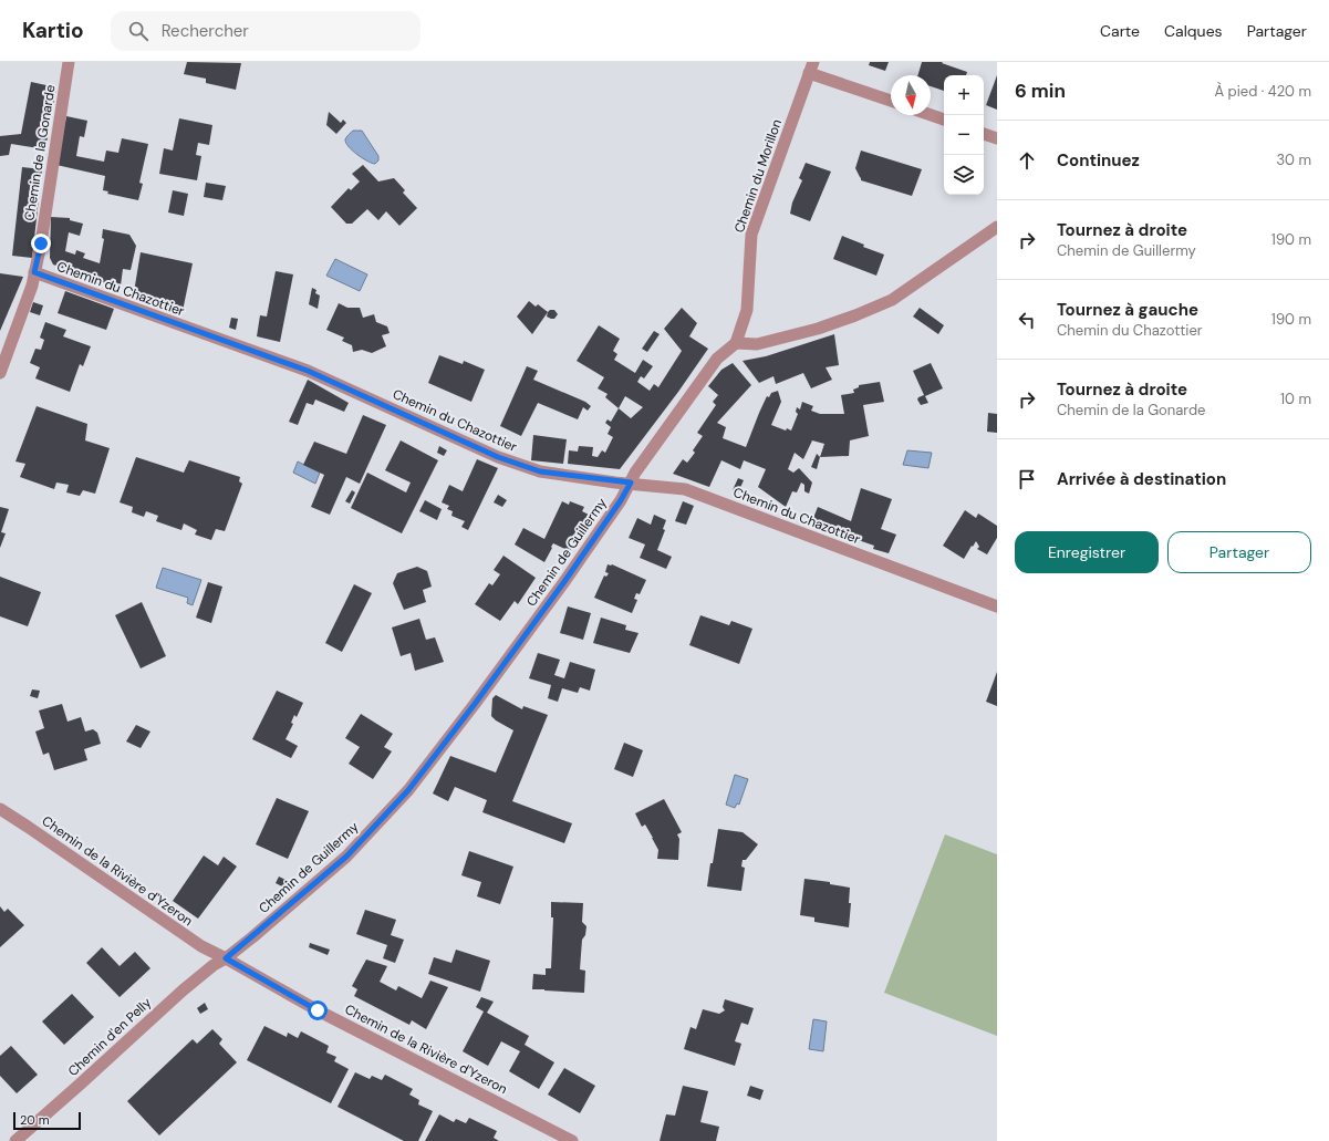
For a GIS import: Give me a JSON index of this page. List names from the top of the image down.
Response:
{
  "streets": {
    "street": [
      "Chemin de la Gonarde",
      "Chemin du Morillon",
      "Chemin du Chazottier",
      "Chemin de Guillermy",
      "Chemin de la Rivière d'Yzeron",
      "Chemin d'en Pelly"
    ]
  },
  "crossings": [
    ["Chemin de la Gonarde", "Chemin du Chazottier"],
    ["Chemin du Morillon", "Chemin de Guillermy"],
    ["Chemin du Chazottier", "Chemin de Guillermy"],
    ["Chemin de Guillermy", "Chemin de la Rivière d'Yzeron"],
    ["Chemin de Guillermy", "Chemin d'en Pelly"],
    ["Chemin de la Rivière d'Yzeron", "Chemin d'en Pelly"]
  ],
  "scale_bar": "20 m",
  "north": "bottom",
  "page": {
    "header": "Kartio",
    "search": "Rechercher",
    "nav": ["Carte", "Calques", "Partager"],
    "heading": ["6 min", "À pied · 420 m"],
    "map_buttons": ["+", "−"],
    "list": [
      ["Continuez", "30 m"],
      ["Tournez à droite", "Chemin de Guillermy", "190 m"],
      ["Tournez à gauche", "Chemin du Chazottier", "190 m"],
      ["Tournez à droite", "Chemin de la Gonarde", "10 m"],
      "Arrivée à destination"
    ],
    "buttons": ["Enregistrer", "Partager"],
    "scale": "20 m"
  }
}
